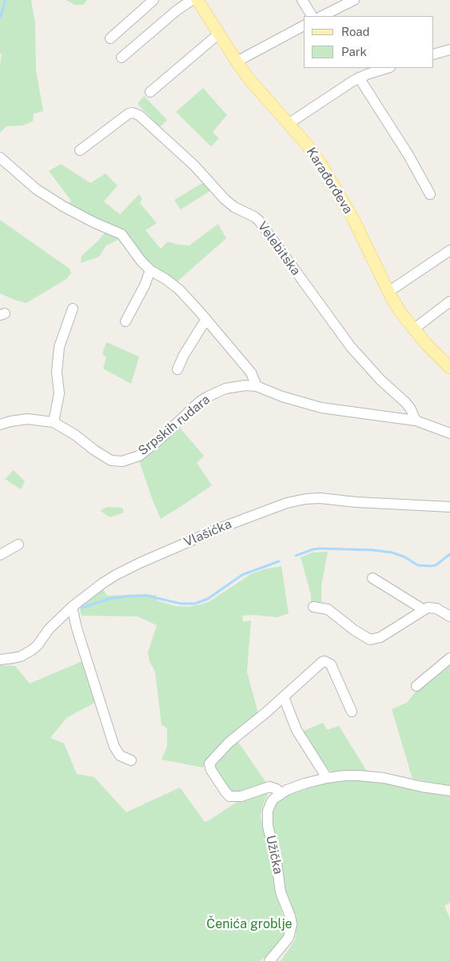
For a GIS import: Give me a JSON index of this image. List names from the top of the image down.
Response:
{
  "streets": {
    "main road": ["Karađorđeva"],
    "street": [
      "Velebitska",
      "Srpskih rudara",
      "Vlašićka",
      "Užička"
    ]
  },
  "crossings": [
    ["Velebitska", "Srpskih rudara"]
  ],
  "parks": ["Čenića groblje"],
  "legend": ["Road", "Park"]
}
